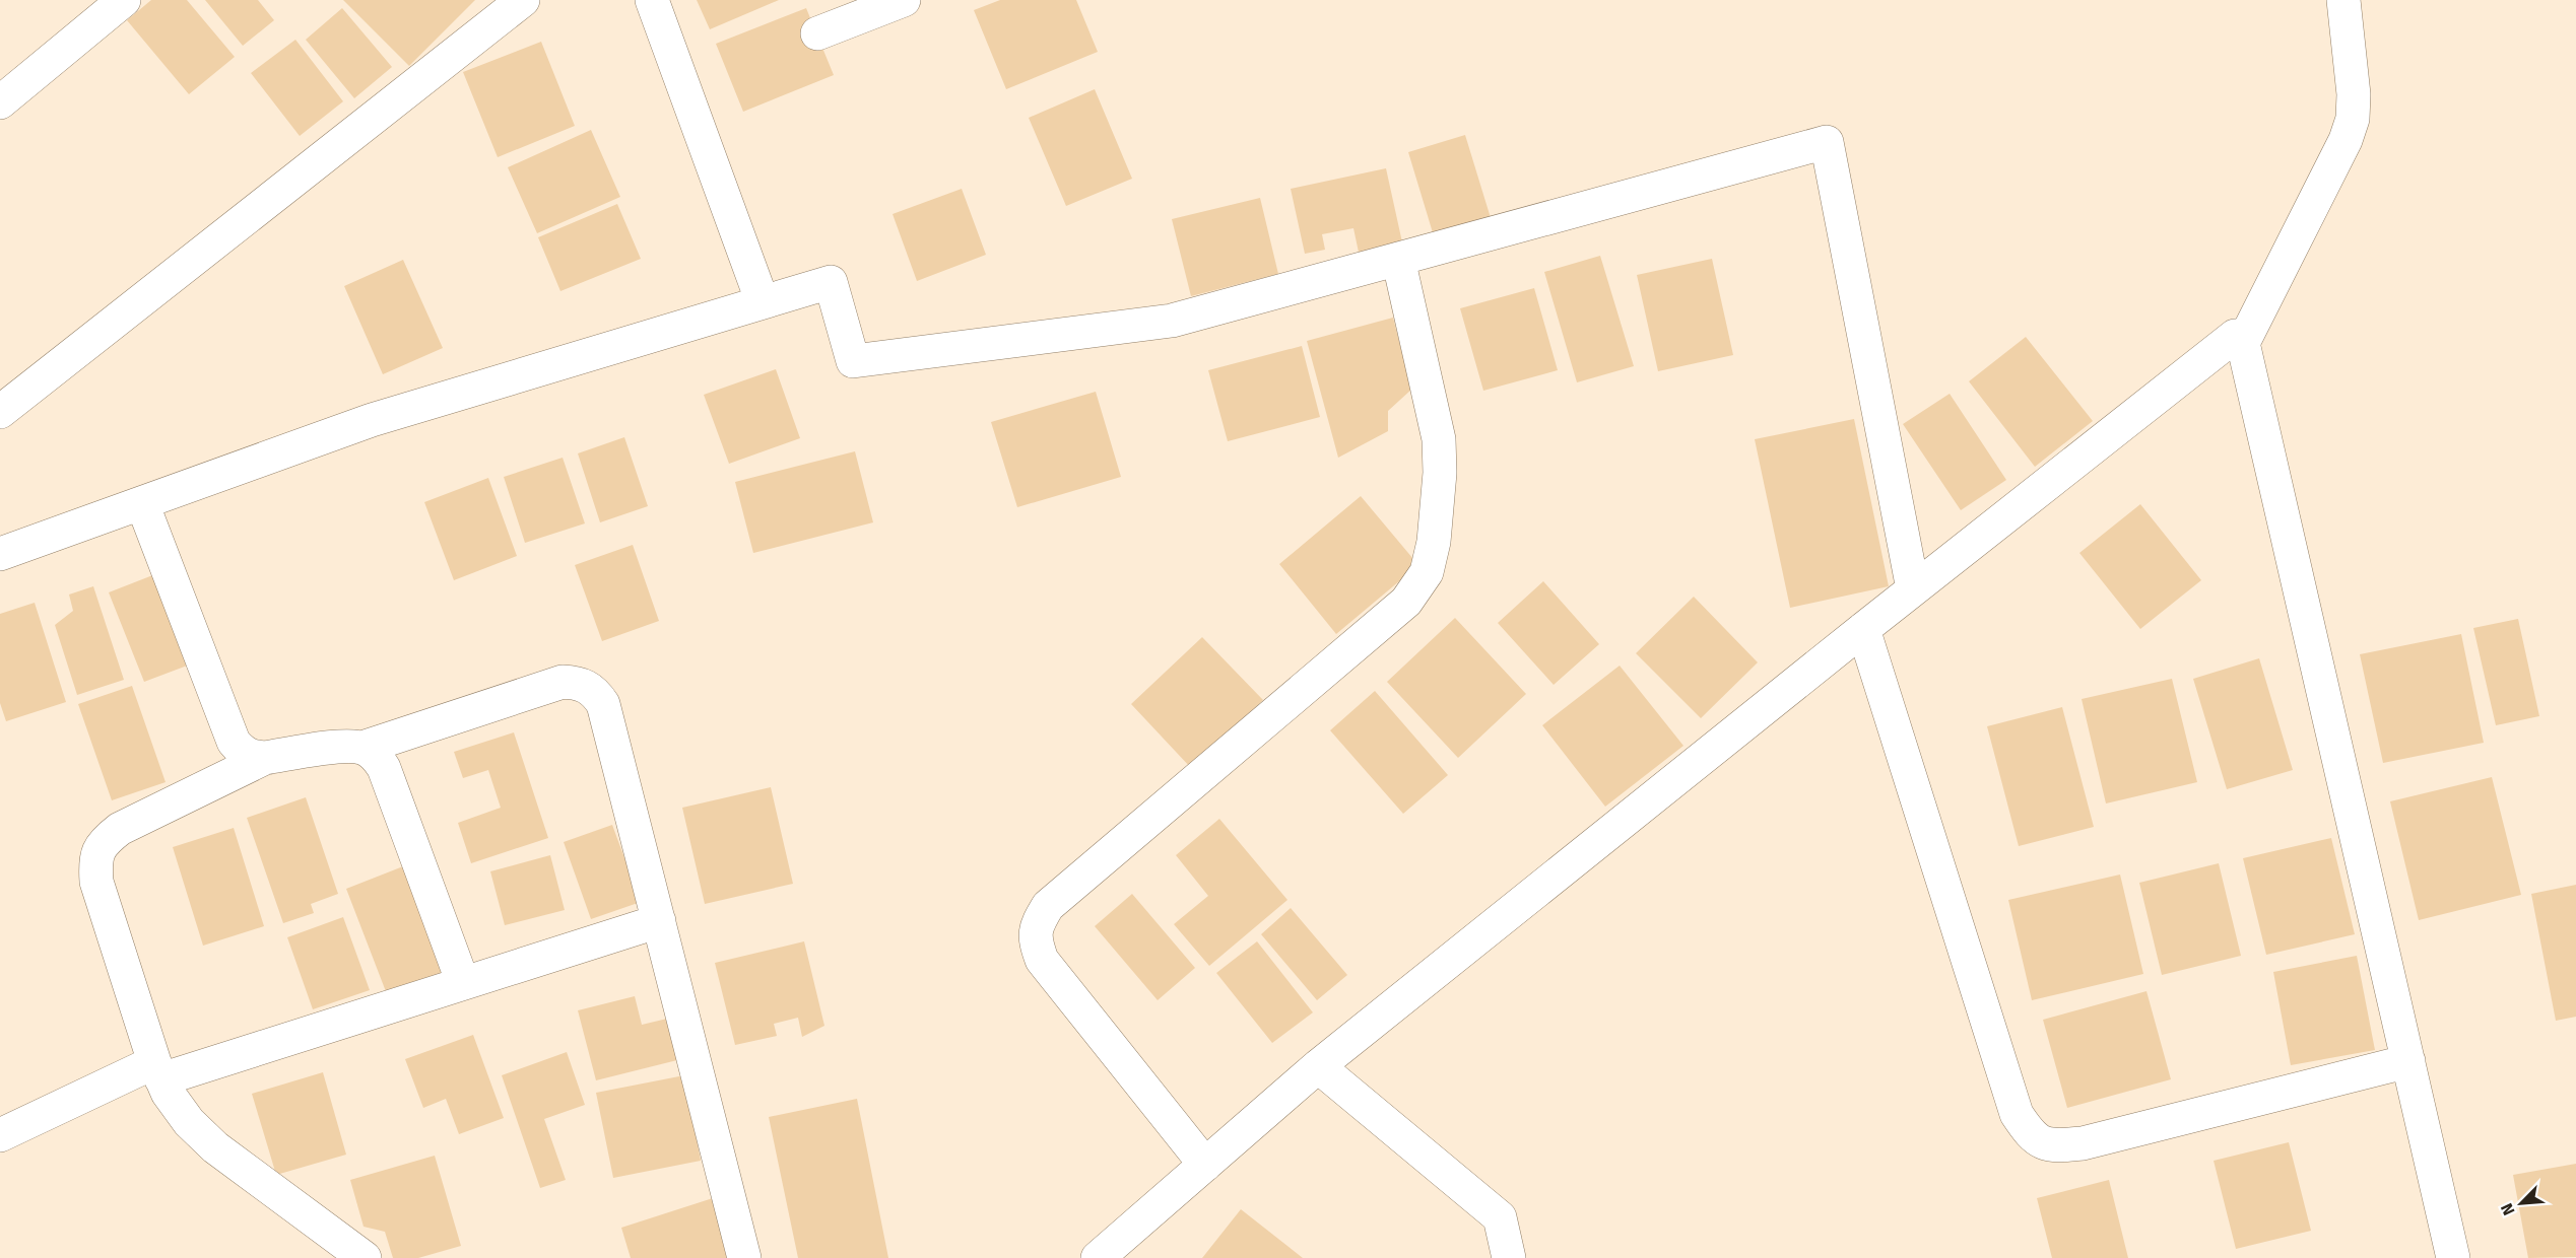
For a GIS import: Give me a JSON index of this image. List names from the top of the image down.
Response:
{
  "north": "bottom left"
}
